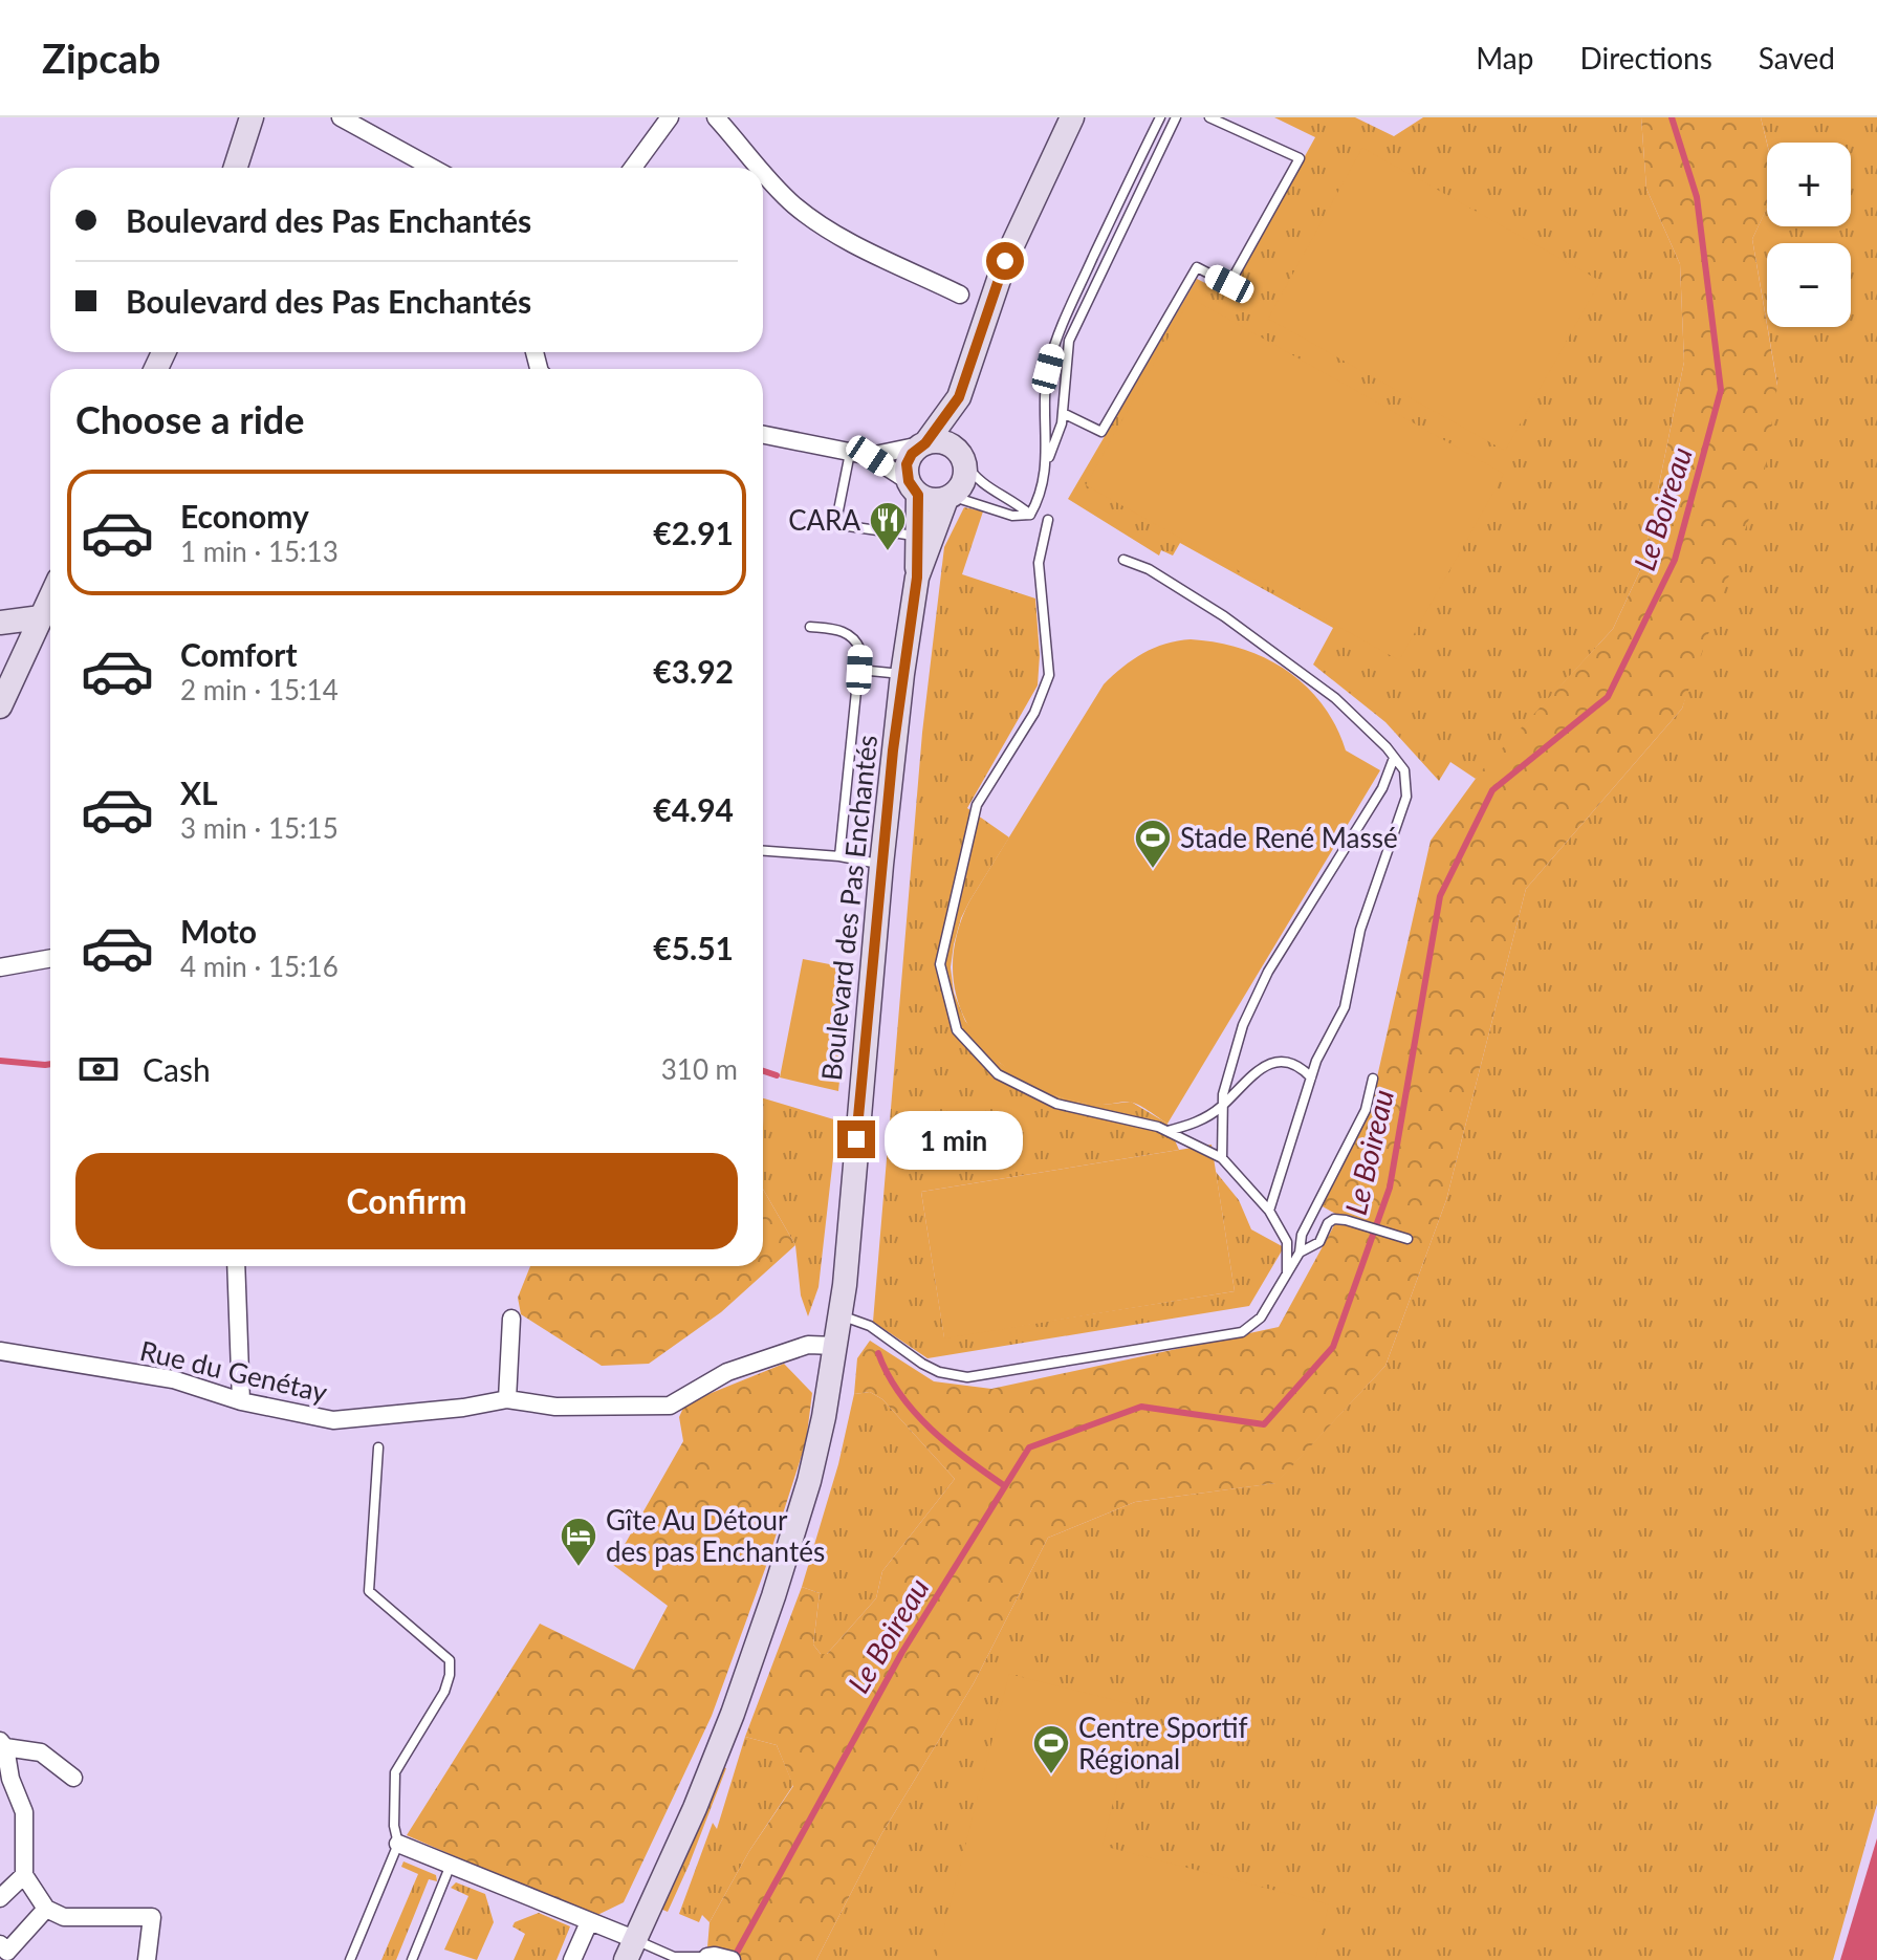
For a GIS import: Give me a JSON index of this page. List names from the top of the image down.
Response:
{
  "streets": {
    "main road": ["Boulevard des Pas Enchantés"],
    "street": ["Rue du Genétay"]
  },
  "crossings": [
    ["Boulevard des Pas Enchantés", "Rue du Genétay"]
  ],
  "water": ["Le Boireau"],
  "places": {
    "restaurant": ["CARA"],
    "sports": ["Stade René Massé", "Centre Sportif Régional"],
    "hotel": ["Gîte Au Détour des pas Enchantés"]
  },
  "page": {
    "header": "Zipcab",
    "nav": ["Map", "Directions", "Saved"],
    "map_buttons": ["+", "−"],
    "banner": ["Boulevard des Pas Enchantés", "Boulevard des Pas Enchantés"],
    "heading": "Choose a ride",
    "list": [
      {
        "name": "Economy",
        "note": "1 min · 15:13",
        "value": "€2.91"
      },
      {
        "name": "Comfort",
        "note": "2 min · 15:14",
        "value": "€3.92"
      },
      {
        "name": "XL",
        "note": "3 min · 15:15",
        "value": "€4.94"
      },
      {
        "name": "Moto",
        "note": "4 min · 15:16",
        "value": "€5.51"
      }
    ],
    "pay": ["Cash", "310 m"],
    "bubble": "1 min",
    "buttons": "Confirm"
  }
}
